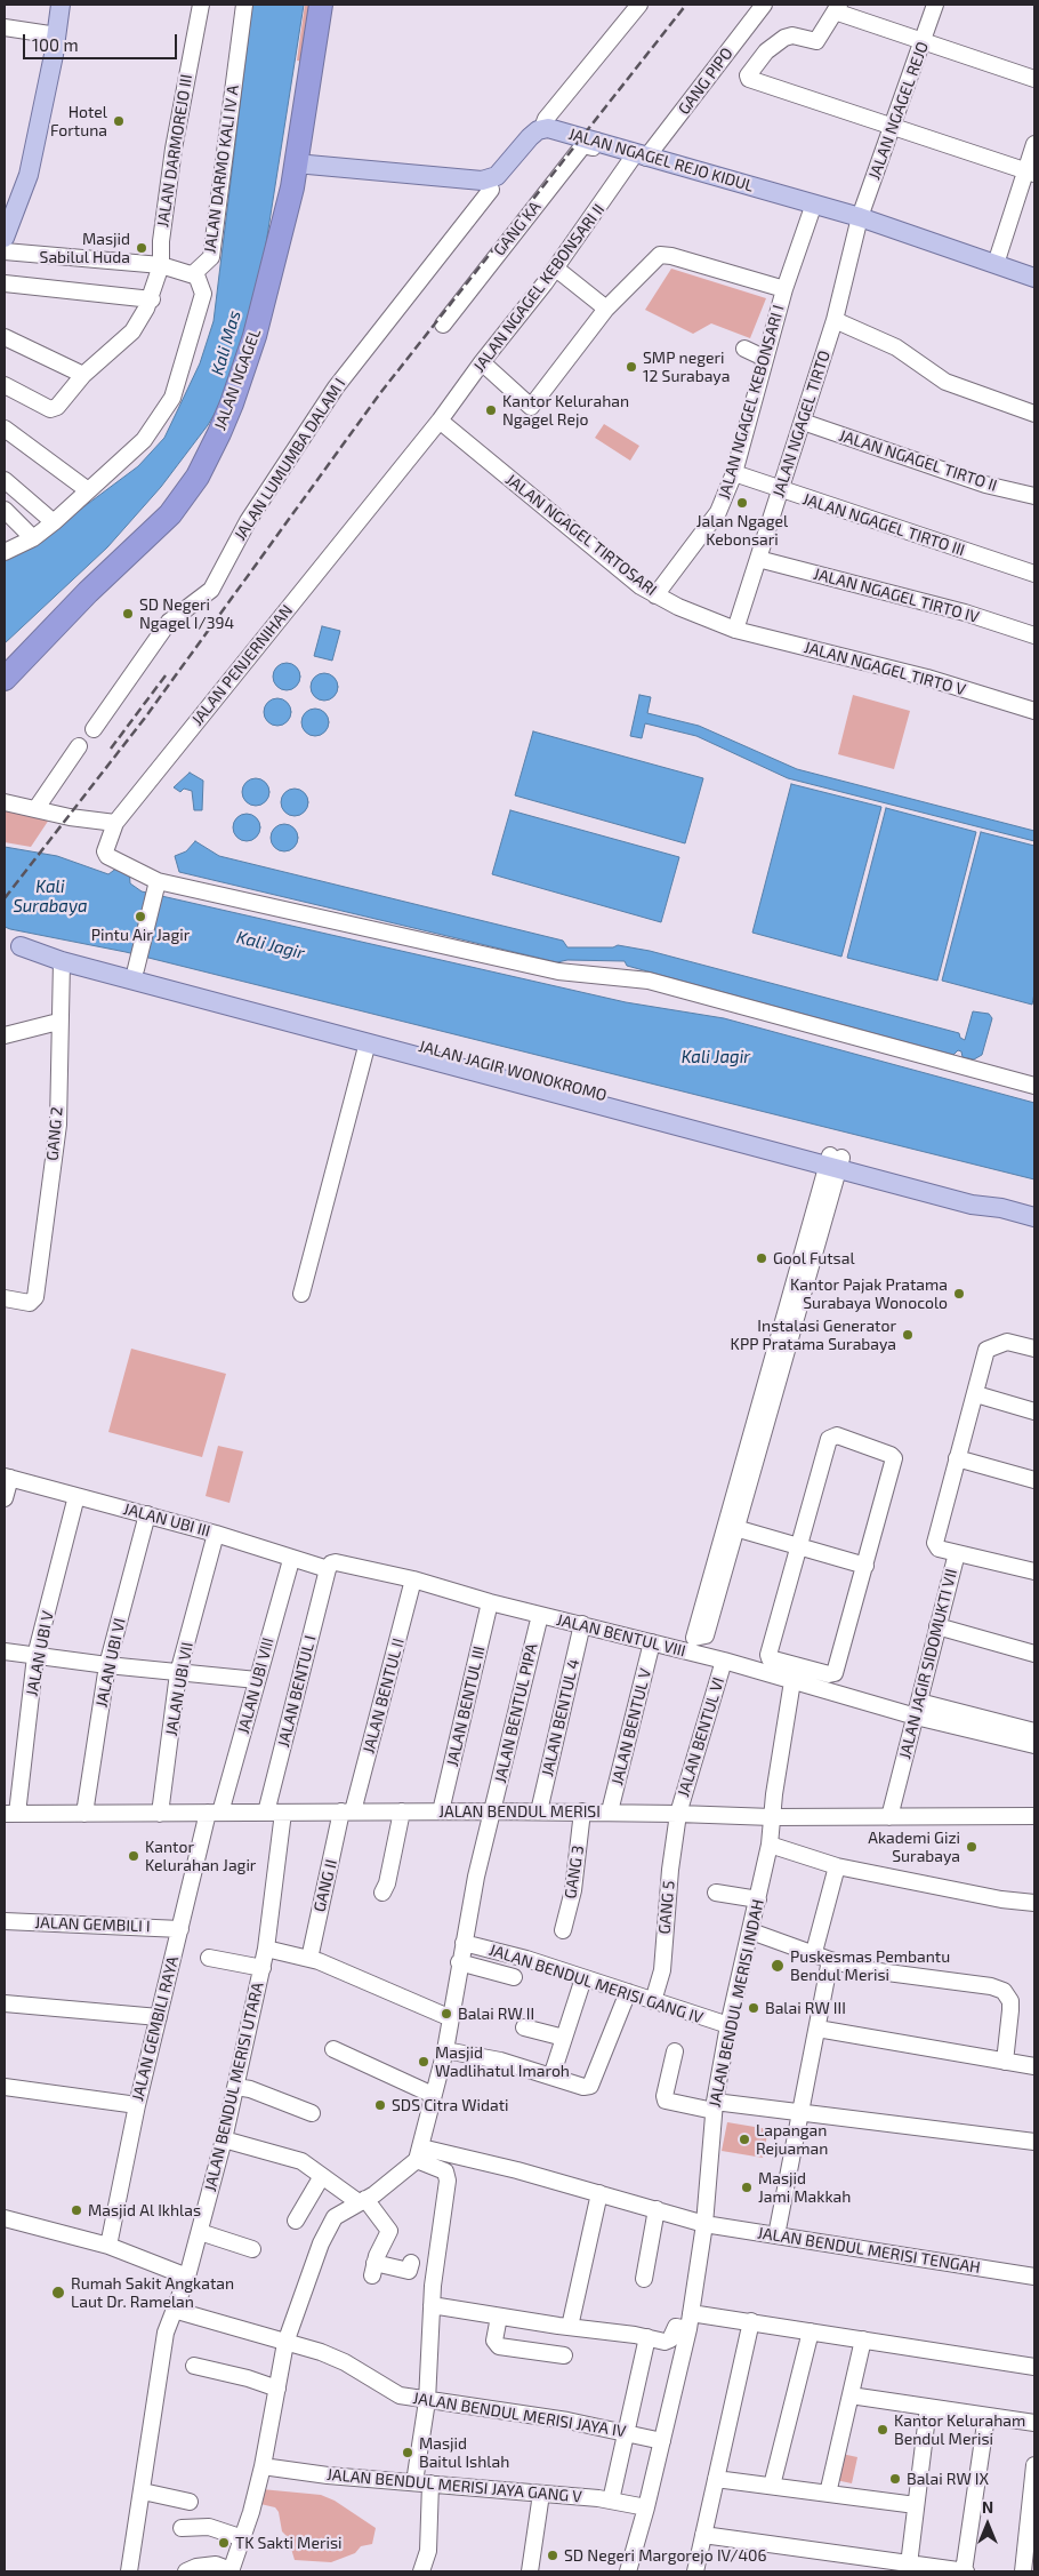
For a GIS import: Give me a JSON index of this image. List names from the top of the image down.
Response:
{
  "streets": {
    "highway": ["JALAN NGAGEL"],
    "main road": ["JALAN NGAGEL REJO KIDUL", "JALAN JAGIR WONOKROMO"],
    "street": [
      "GANG PIPO",
      "JALAN NGAGEL REJO",
      "JALAN DARMOREJO III",
      "JALAN DARMO KALI IV A",
      "GANG KA",
      "JALAN NGAGEL KEBONSARI II",
      "JALAN NGAGEL KEBONSARI I",
      "JALAN NGAGEL TIRTO",
      "JALAN LUMUMBA DALAM I",
      "JALAN NGAGEL TIRTO II",
      "JALAN NGAGEL TIRTO III",
      "JALAN NGAGEL TIRTOSARI",
      "JALAN NGAGEL TIRTO IV",
      "JALAN PENJERNIHAN",
      "JALAN NGAGEL TIRTO V",
      "GANG 2",
      "JALAN UBI III",
      "JALAN BENTUL VIII",
      "JALAN UBI V",
      "JALAN UBI VI",
      "JALAN JAGIR SIDOMUKTI VII",
      "JALAN UBI VIII",
      "JALAN UBI VII",
      "JALAN BENTUL I",
      "JALAN BENTUL II",
      "JALAN BENTUL III",
      "JALAN BENTUL PIPA",
      "JALAN BENTUL 4",
      "JALAN BENTUL V",
      "JALAN BENTUL VI",
      "JALAN BENDUL MERISI",
      "GANG 3",
      "GANG II",
      "GANG 5",
      "JALAN GEMBILI I",
      "JALAN BENDUL MERISI GANG IV",
      "JALAN BENDUL MERISI INDAH",
      "JALAN GEMBILI RAYA",
      "JALAN BENDUL MERISI UTARA",
      "JALAN BENDUL MERISI TENGAH",
      "JALAN BENDUL MERISI JAYA IV",
      "JALAN BENDUL MERISI JAYA GANG V"
    ]
  },
  "crossings": [
    ["GANG PIPO", "JALAN NGAGEL REJO KIDUL"],
    ["GANG PIPO", "JALAN NGAGEL KEBONSARI II"],
    ["JALAN NGAGEL REJO", "JALAN NGAGEL REJO KIDUL"],
    ["JALAN NGAGEL REJO", "JALAN NGAGEL TIRTO"],
    ["JALAN NGAGEL REJO KIDUL", "GANG KA"],
    ["JALAN NGAGEL REJO KIDUL", "JALAN NGAGEL KEBONSARI II"],
    ["JALAN NGAGEL REJO KIDUL", "JALAN NGAGEL KEBONSARI I"],
    ["JALAN NGAGEL REJO KIDUL", "JALAN NGAGEL TIRTO"],
    ["JALAN NGAGEL KEBONSARI II", "JALAN NGAGEL KEBONSARI I"],
    ["JALAN NGAGEL KEBONSARI II", "JALAN NGAGEL TIRTOSARI"],
    ["JALAN NGAGEL KEBONSARI II", "JALAN PENJERNIHAN"],
    ["JALAN NGAGEL KEBONSARI I", "JALAN NGAGEL TIRTO III"],
    ["JALAN NGAGEL KEBONSARI I", "JALAN NGAGEL TIRTOSARI"],
    ["JALAN NGAGEL TIRTO", "JALAN NGAGEL TIRTO II"],
    ["JALAN NGAGEL TIRTO", "JALAN NGAGEL TIRTO III"],
    ["JALAN NGAGEL TIRTO", "JALAN NGAGEL TIRTOSARI"],
    ["JALAN NGAGEL TIRTO", "JALAN NGAGEL TIRTO IV"],
    ["JALAN NGAGEL TIRTO", "JALAN NGAGEL TIRTO V"],
    ["JALAN NGAGEL TIRTOSARI", "JALAN PENJERNIHAN"],
    ["JALAN NGAGEL TIRTOSARI", "JALAN NGAGEL TIRTO V"],
    ["JALAN JAGIR WONOKROMO", "GANG 2"],
    ["JALAN UBI III", "JALAN BENTUL VIII"],
    ["JALAN UBI III", "JALAN UBI V"],
    ["JALAN UBI III", "JALAN UBI VI"],
    ["JALAN UBI III", "JALAN UBI VIII"],
    ["JALAN UBI III", "JALAN UBI VII"],
    ["JALAN UBI III", "JALAN BENTUL I"],
    ["JALAN BENTUL VIII", "JALAN JAGIR SIDOMUKTI VII"],
    ["JALAN BENTUL VIII", "JALAN BENTUL I"],
    ["JALAN BENTUL VIII", "JALAN BENTUL II"],
    ["JALAN BENTUL VIII", "JALAN BENTUL III"],
    ["JALAN BENTUL VIII", "JALAN BENTUL PIPA"],
    ["JALAN BENTUL VIII", "JALAN BENTUL 4"],
    ["JALAN BENTUL VIII", "JALAN BENTUL V"],
    ["JALAN BENTUL VIII", "JALAN BENTUL VI"],
    ["JALAN BENTUL VIII", "JALAN BENDUL MERISI INDAH"],
    ["JALAN UBI V", "JALAN BENDUL MERISI"],
    ["JALAN UBI VI", "JALAN BENDUL MERISI"],
    ["JALAN JAGIR SIDOMUKTI VII", "JALAN BENDUL MERISI"],
    ["JALAN UBI VIII", "JALAN BENDUL MERISI"],
    ["JALAN UBI VIII", "JALAN GEMBILI RAYA"],
    ["JALAN UBI VII", "JALAN BENDUL MERISI"],
    ["JALAN BENTUL I", "JALAN BENDUL MERISI"],
    ["JALAN BENTUL II", "JALAN BENDUL MERISI"],
    ["JALAN BENTUL II", "GANG II"],
    ["JALAN BENTUL III", "JALAN BENDUL MERISI"],
    ["JALAN BENTUL PIPA", "JALAN BENDUL MERISI"],
    ["JALAN BENTUL PIPA", "JALAN BENDUL MERISI GANG IV"],
    ["JALAN BENTUL PIPA", "JALAN BENDUL MERISI TENGAH"],
    ["JALAN BENTUL 4", "JALAN BENDUL MERISI"],
    ["JALAN BENTUL V", "JALAN BENDUL MERISI"],
    ["JALAN BENTUL VI", "JALAN BENDUL MERISI"],
    ["JALAN BENTUL VI", "GANG 5"],
    ["JALAN BENDUL MERISI", "GANG 3"],
    ["JALAN BENDUL MERISI", "GANG II"],
    ["JALAN BENDUL MERISI", "GANG 5"],
    ["JALAN BENDUL MERISI", "JALAN BENDUL MERISI INDAH"],
    ["JALAN BENDUL MERISI", "JALAN GEMBILI RAYA"],
    ["JALAN BENDUL MERISI", "JALAN BENDUL MERISI UTARA"],
    ["GANG 5", "JALAN BENDUL MERISI GANG IV"],
    ["JALAN GEMBILI I", "JALAN GEMBILI RAYA"],
    ["JALAN BENDUL MERISI GANG IV", "JALAN BENDUL MERISI INDAH"],
    ["JALAN BENDUL MERISI INDAH", "JALAN BENDUL MERISI TENGAH"],
    ["JALAN BENDUL MERISI INDAH", "JALAN BENDUL MERISI JAYA IV"],
    ["JALAN BENDUL MERISI INDAH", "JALAN BENDUL MERISI JAYA GANG V"],
    ["JALAN BENDUL MERISI UTARA", "JALAN BENDUL MERISI JAYA IV"]
  ],
  "water": ["Kali Mas", "Kali Surabaya", "Kali Jagir"],
  "places": [
    "Hotel Fortuna",
    "Masjid Sabilul Huda",
    "SMP negeri 12 Surabaya",
    "Kantor Kelurahan Ngagel Rejo",
    "Jalan Ngagel Kebonsari",
    "SD Negeri Ngagel I/394",
    "Pintu Air Jagir",
    "Gool Futsal",
    "Kantor Pajak Pratama Surabaya Wonocolo",
    "Instalasi Generator KPP Pratama Surabaya",
    "Akademi Gizi Surabaya",
    "Kantor Kelurahan Jagir",
    "Puskesmas Pembantu Bendul Merisi",
    "Balai RW III",
    "Balai RW II",
    "Masjid Wadlihatul Imaroh",
    "SDS Citra Widati",
    "Lapangan Rejuaman",
    "Masjid Jami Makkah",
    "Masjid Al Ikhlas",
    "Rumah Sakit Angkatan Laut Dr. Ramelan",
    "Kantor Keluraham Bendul Merisi",
    "Masjid Baitul Ishlah",
    "Balai RW IX",
    "TK Sakti Merisi",
    "SD Negeri Margorejo IV/406"
  ],
  "scale_bar": "100 m",
  "north": "top"
}
